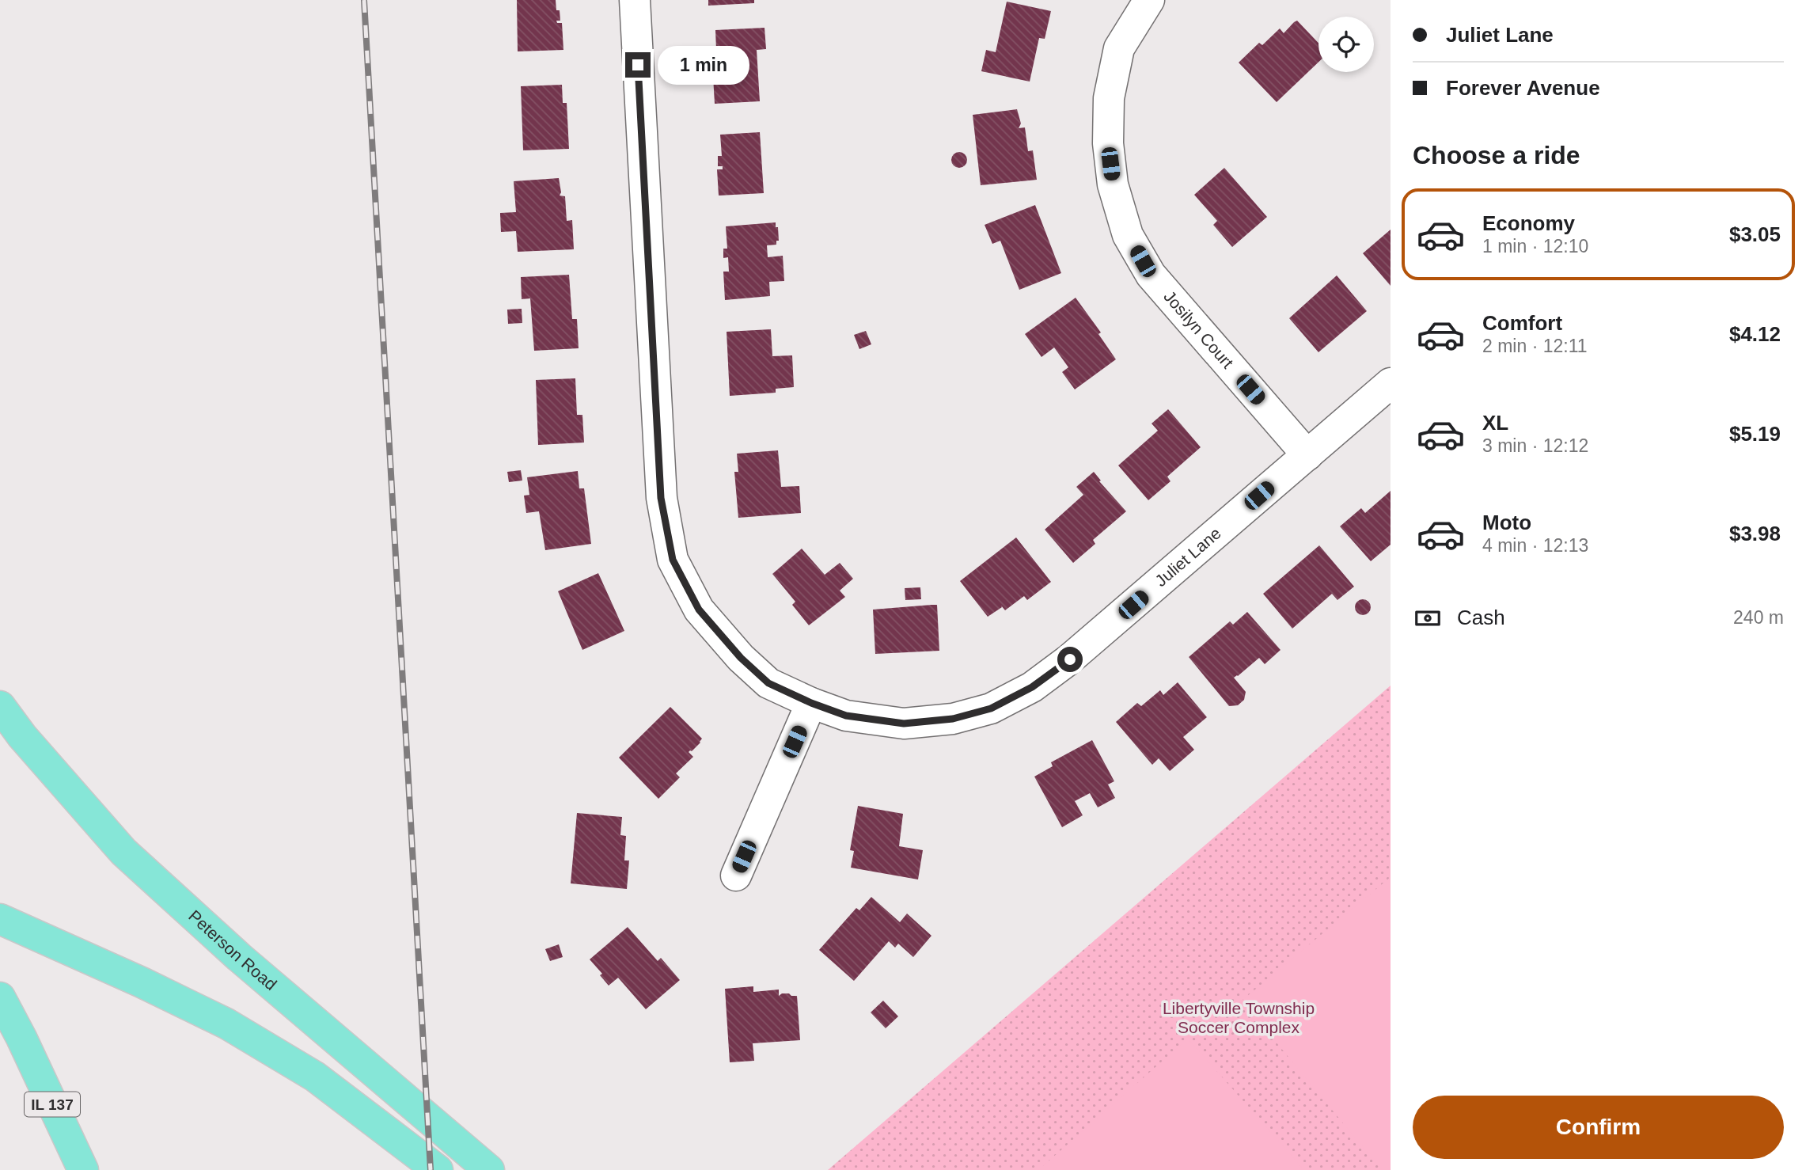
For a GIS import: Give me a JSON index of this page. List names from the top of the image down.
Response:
{
  "streets": {
    "main road": ["Peterson Road", "IL 137"],
    "street": ["Josilyn Court", "Juliet Lane"]
  },
  "crossings": [
    ["Josilyn Court", "Juliet Lane"]
  ],
  "parks": ["Libertyville Township Soccer Complex"],
  "page": {
    "banner": ["Juliet Lane", "Forever Avenue"],
    "bubble": "1 min",
    "heading": "Choose a ride",
    "list": [
      {
        "name": "Economy",
        "note": "1 min · 12:10",
        "value": "$3.05"
      },
      {
        "name": "Comfort",
        "note": "2 min · 12:11",
        "value": "$4.12"
      },
      {
        "name": "XL",
        "note": "3 min · 12:12",
        "value": "$5.19"
      },
      {
        "name": "Moto",
        "note": "4 min · 12:13",
        "value": "$3.98"
      }
    ],
    "pay": ["Cash", "240 m"],
    "buttons": "Confirm"
  }
}
